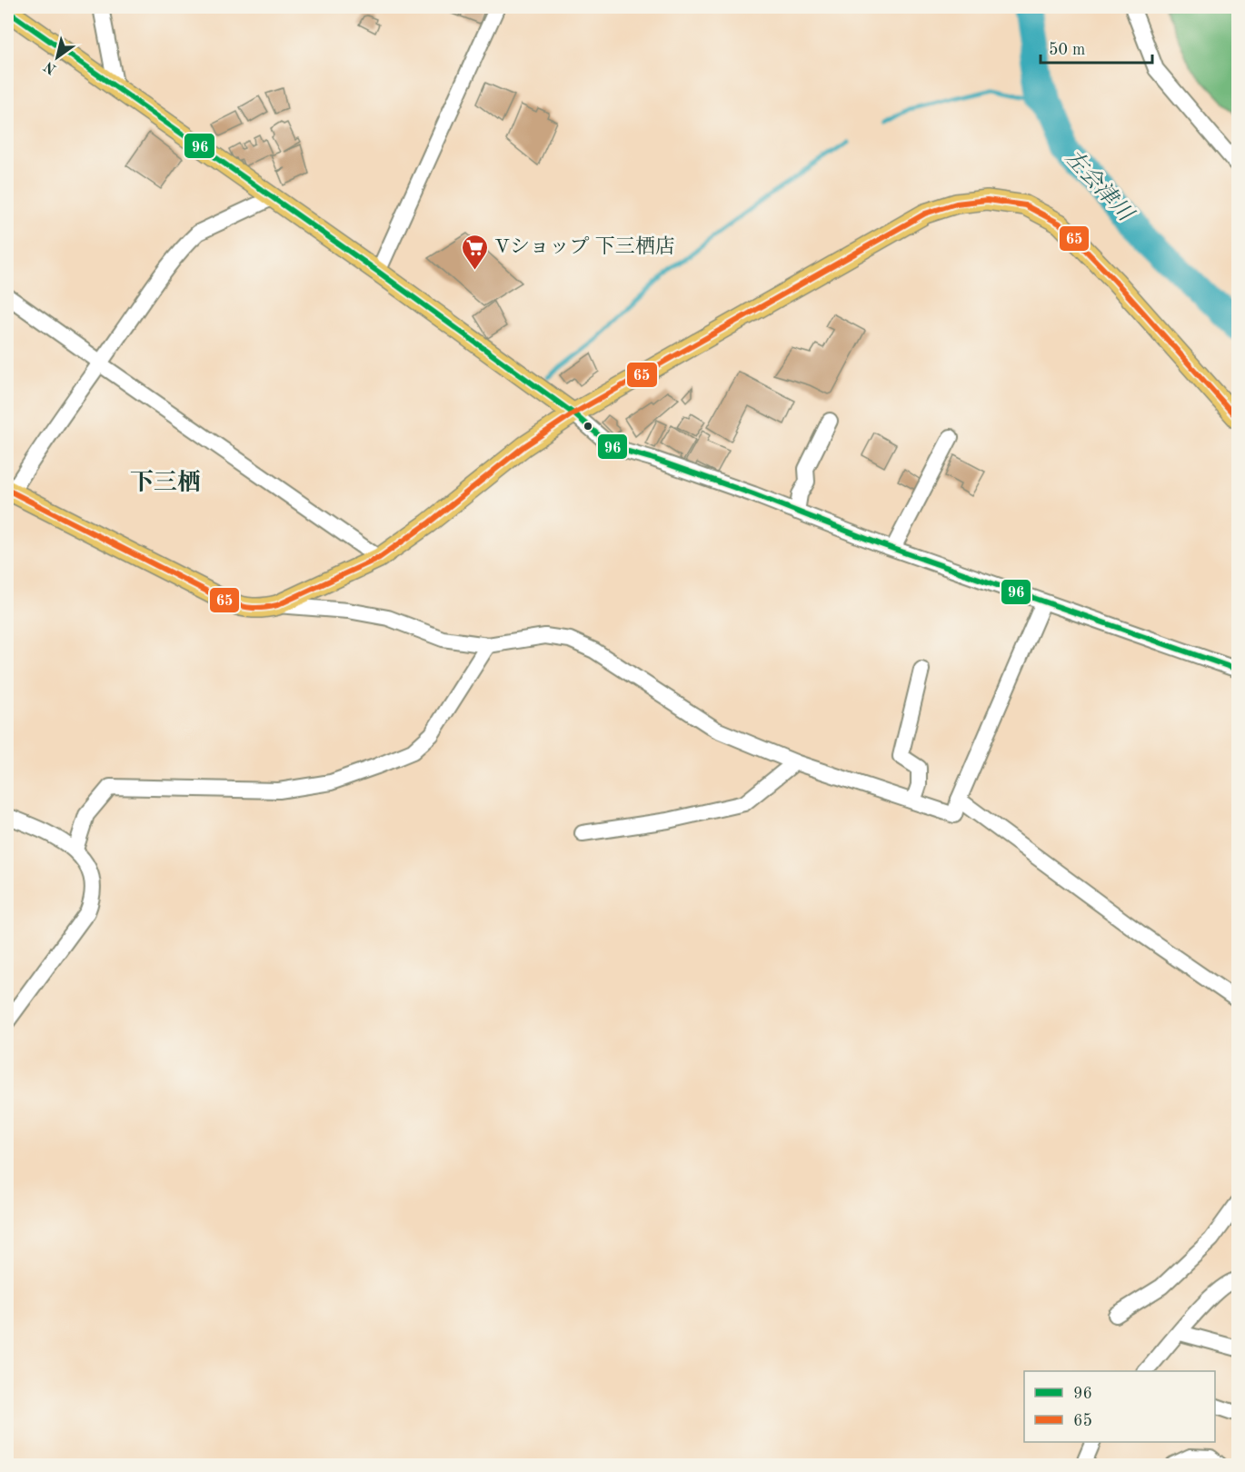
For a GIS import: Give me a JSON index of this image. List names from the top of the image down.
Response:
{
  "districts": ["下三栖"],
  "water": ["左会津川"],
  "places": {
    "supermarket": ["Vショップ 下三栖店"]
  },
  "lines": ["transit line 96", "transit line 65"],
  "legend": ["96", "65"],
  "scale_bar": "50 m",
  "north": "bottom left"
}
